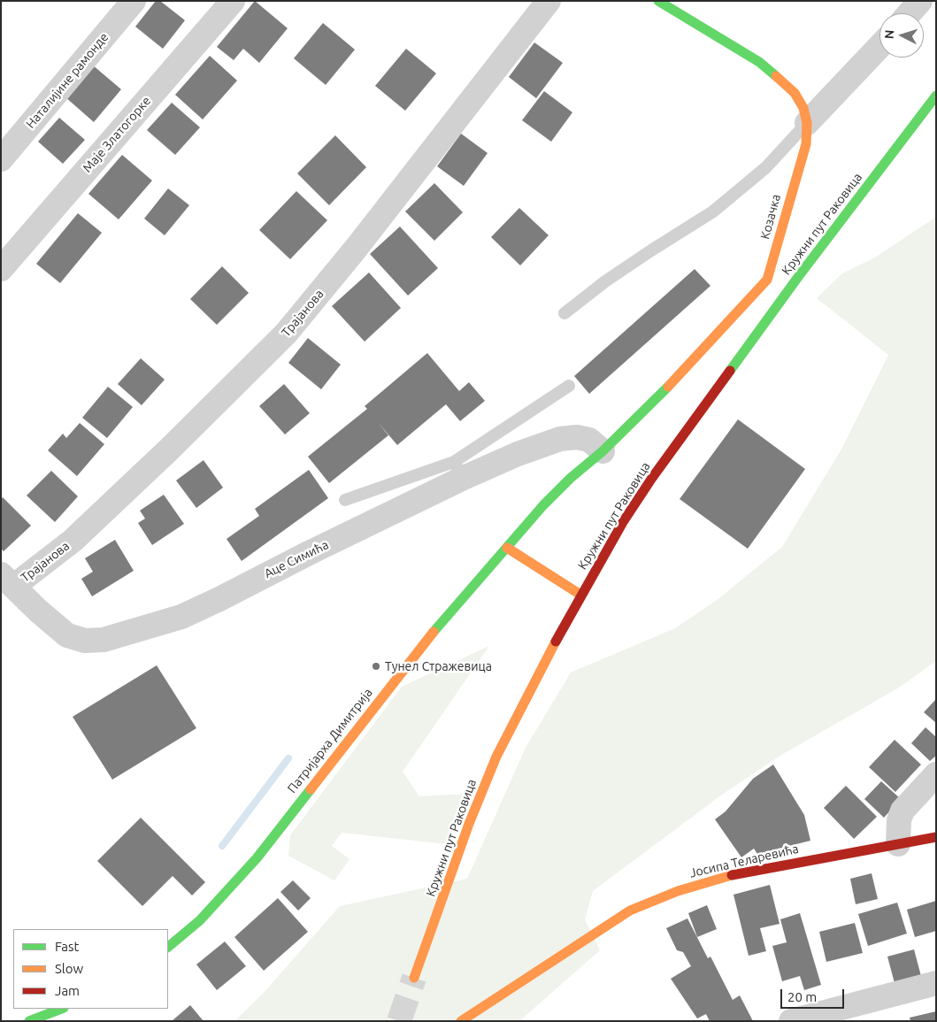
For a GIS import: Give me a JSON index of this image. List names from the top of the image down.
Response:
{
  "streets": {
    "main road": [
      "Козачка",
      "Кружни пут Раковица",
      "Патријарха Димитрија",
      "Јосипа Теларевића"
    ],
    "street": [
      "Наталијине рамонде",
      "Маје Златогорке",
      "Трајанова",
      "Аце Симића"
    ]
  },
  "crossings": [
    ["Козачка", "Аце Симића"],
    ["Козачка", "Патријарха Димитрија"],
    ["Трајанова", "Аце Симића"],
    ["Аце Симића", "Патријарха Димитрија"]
  ],
  "places": ["Тунел Стражевица"],
  "legend": ["Fast", "Slow", "Jam"],
  "scale_bar": "20 m",
  "north": "left"
}
